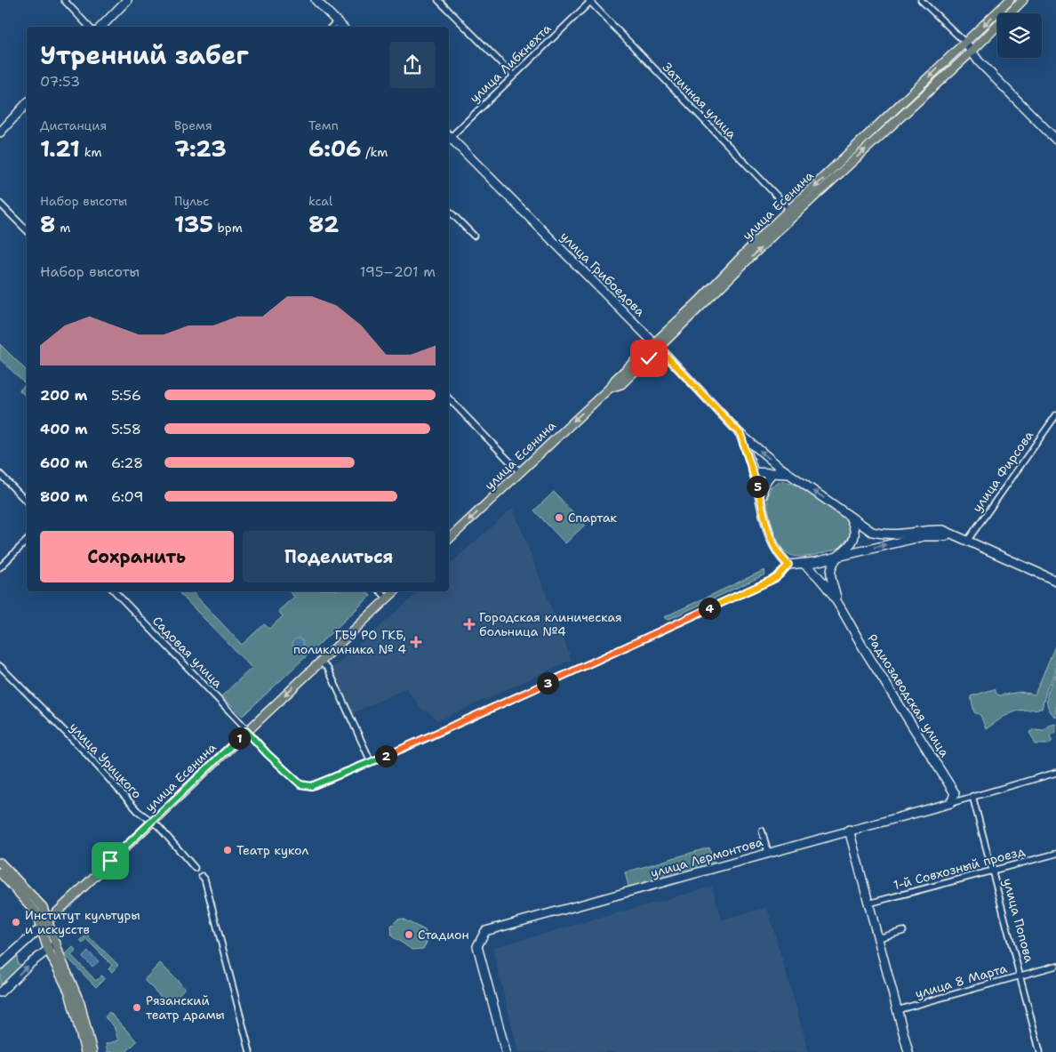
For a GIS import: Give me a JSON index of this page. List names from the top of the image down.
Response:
{
  "streets": {
    "main road": ["улица Есенина"],
    "street": [
      "улица Либкнехта",
      "Затинная улица",
      "улица Грибоедова",
      "улица Фирсова",
      "Садовая улица",
      "Радиозаводская улица",
      "улица Урицкого",
      "улица Лермонтова",
      "1-й Совхозный проезд",
      "улица Попова",
      "улица 8 Марта"
    ]
  },
  "crossings": [
    ["улица Либкнехта", "Затинная улица"],
    ["Затинная улица", "улица Есенина"],
    ["улица Есенина", "улица Грибоедова"],
    ["улица Есенина", "Садовая улица"],
    ["улица Есенина", "улица Урицкого"],
    ["Радиозаводская улица", "улица Лермонтова"],
    ["улица Лермонтова", "улица Попова"],
    ["1-й Совхозный проезд", "улица Попова"],
    ["улица Попова", "улица 8 Марта"]
  ],
  "places": {
    "other": [
      "Спартак",
      "Театр кукол",
      "Институт культуры и искусств",
      "Стадион",
      "Рязанский театр драмы"
    ],
    "health": ["Городская клиническая больница №4", "ГБУ РО ГКБ, поликлиника № 4"]
  },
  "page": {
    "heading": ["Утренний забег", "07:53"],
    "stats": [
      ["Дистанция", "1.21 km"],
      ["Время", "7:23"],
      ["Темп", "6:06 /km"],
      ["Набор высоты", "8 m"],
      ["Пульс", "135 bpm"],
      ["kcal", "82"]
    ],
    "chart": ["Набор высоты", "195–201 m"],
    "list": [
      {
        "name": "200 m",
        "note": "5:56"
      },
      {
        "name": "400 m",
        "note": "5:58"
      },
      {
        "name": "600 m",
        "note": "6:28"
      },
      {
        "name": "800 m",
        "note": "6:09"
      }
    ],
    "pins": [
      "5",
      "4",
      "3",
      "1",
      "2"
    ],
    "buttons": ["Сохранить", "Поделиться"]
  }
}
